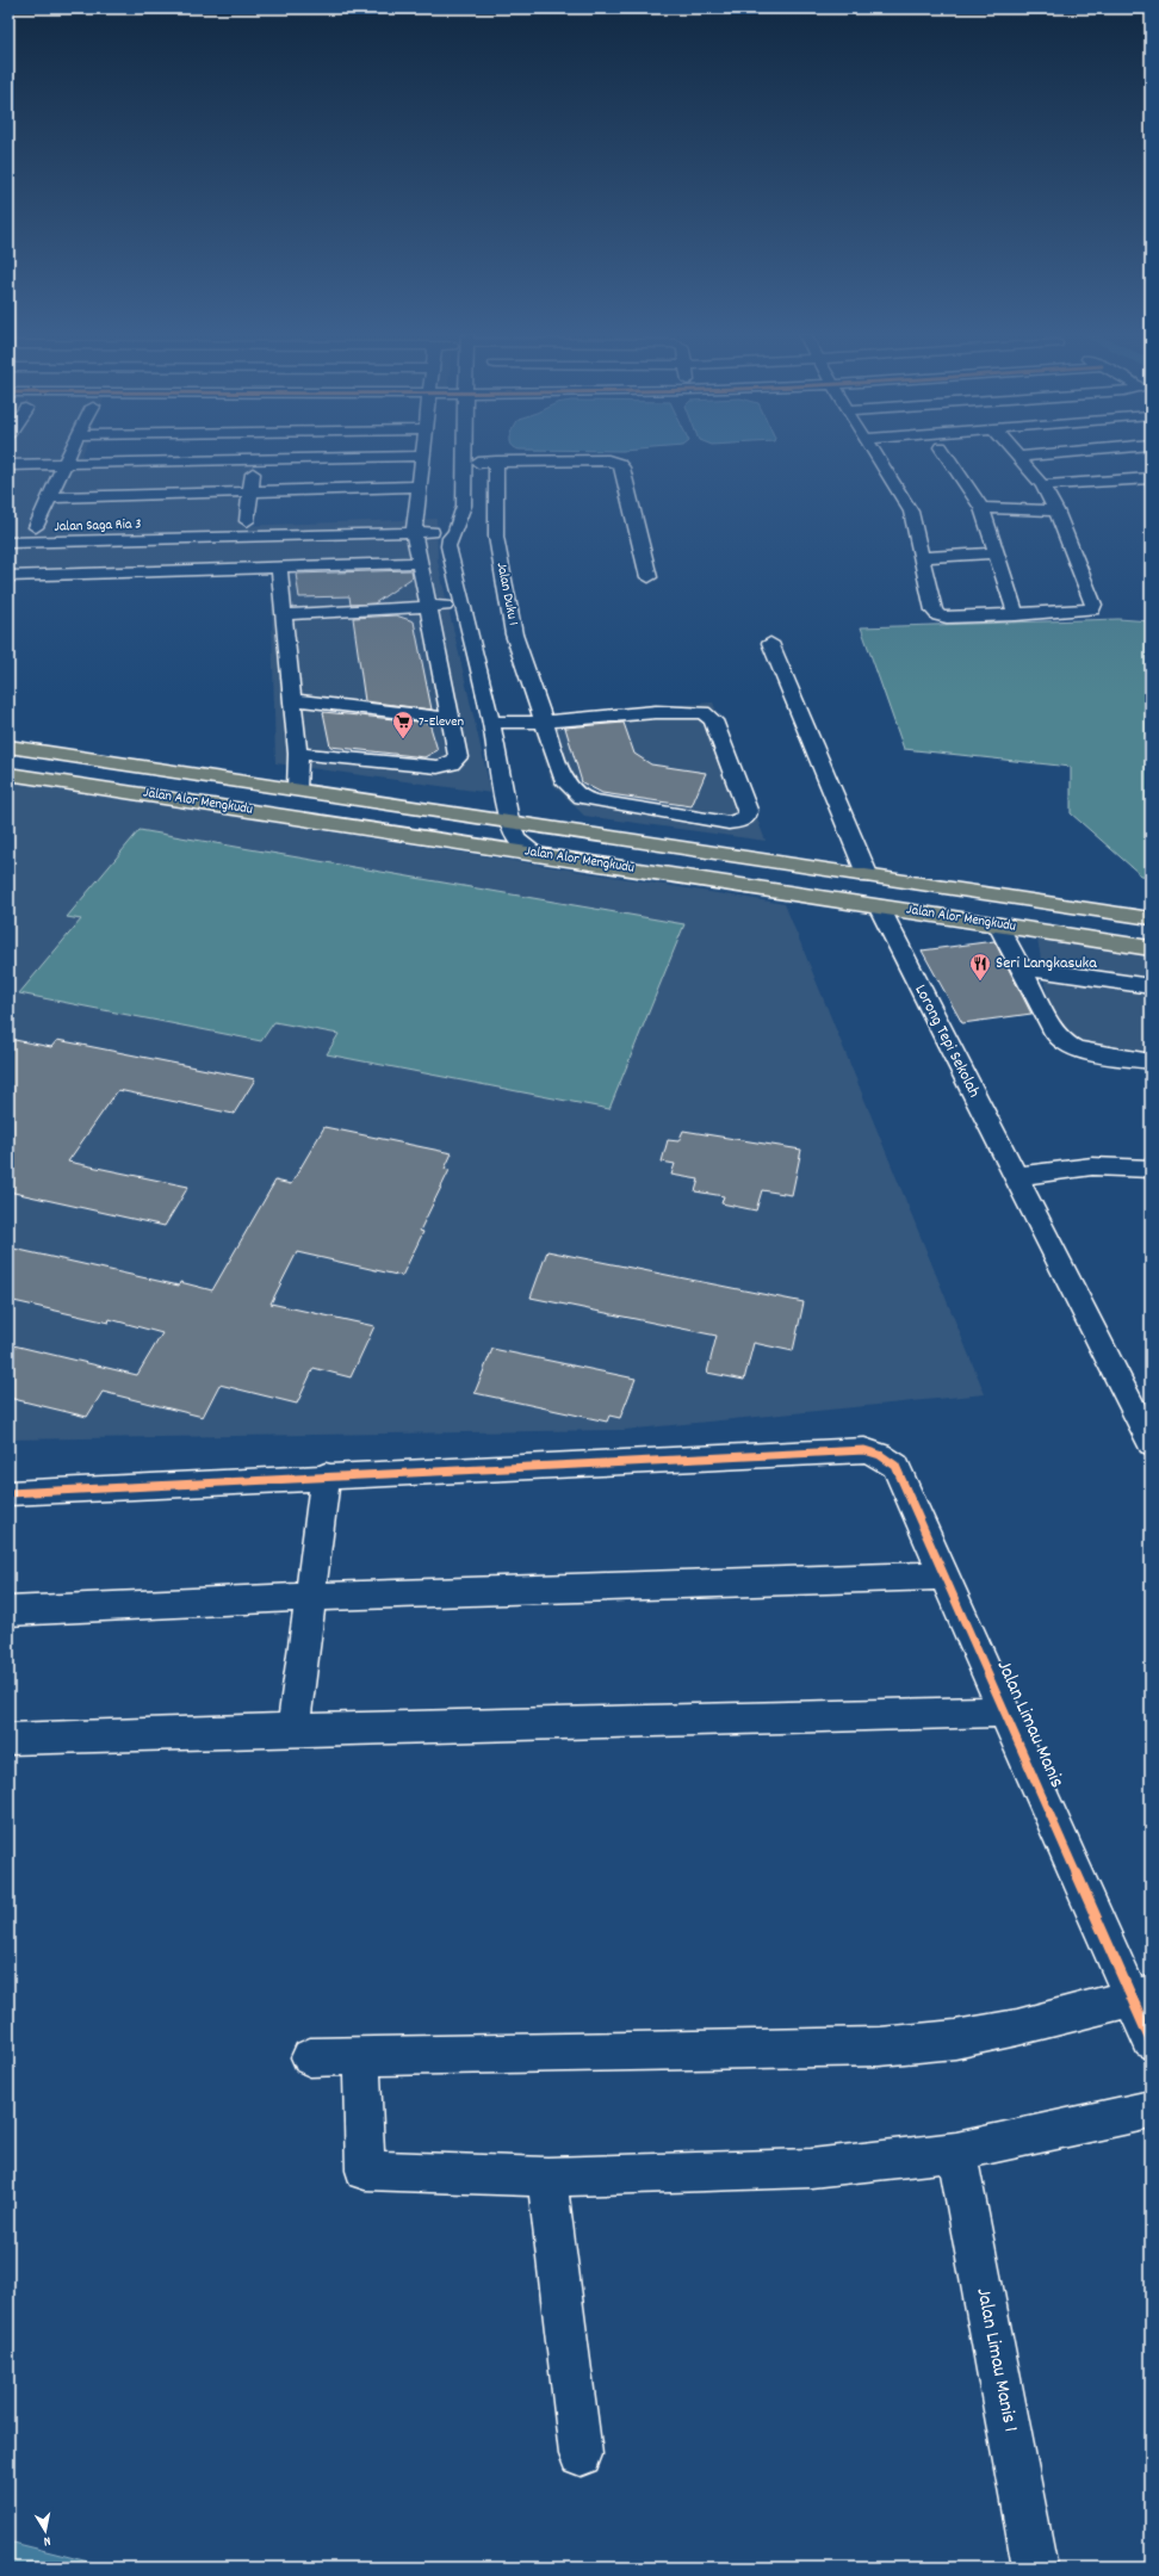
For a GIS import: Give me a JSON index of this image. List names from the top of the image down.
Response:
{
  "streets": {
    "main road": ["Jalan Alor Mengkudu"],
    "street": [
      "Jalan Saga Ria 3",
      "Jalan Duku 1",
      "Lorong Tepi Sekolah",
      "Jalan Limau Manis",
      "Jalan Limau Manis 1"
    ]
  },
  "crossings": [
    ["Jalan Alor Mengkudu", "Lorong Tepi Sekolah"]
  ],
  "places": {
    "supermarket": ["7-Eleven"],
    "restaurant": ["Seri Langkasuka"]
  },
  "north": "bottom"
}
